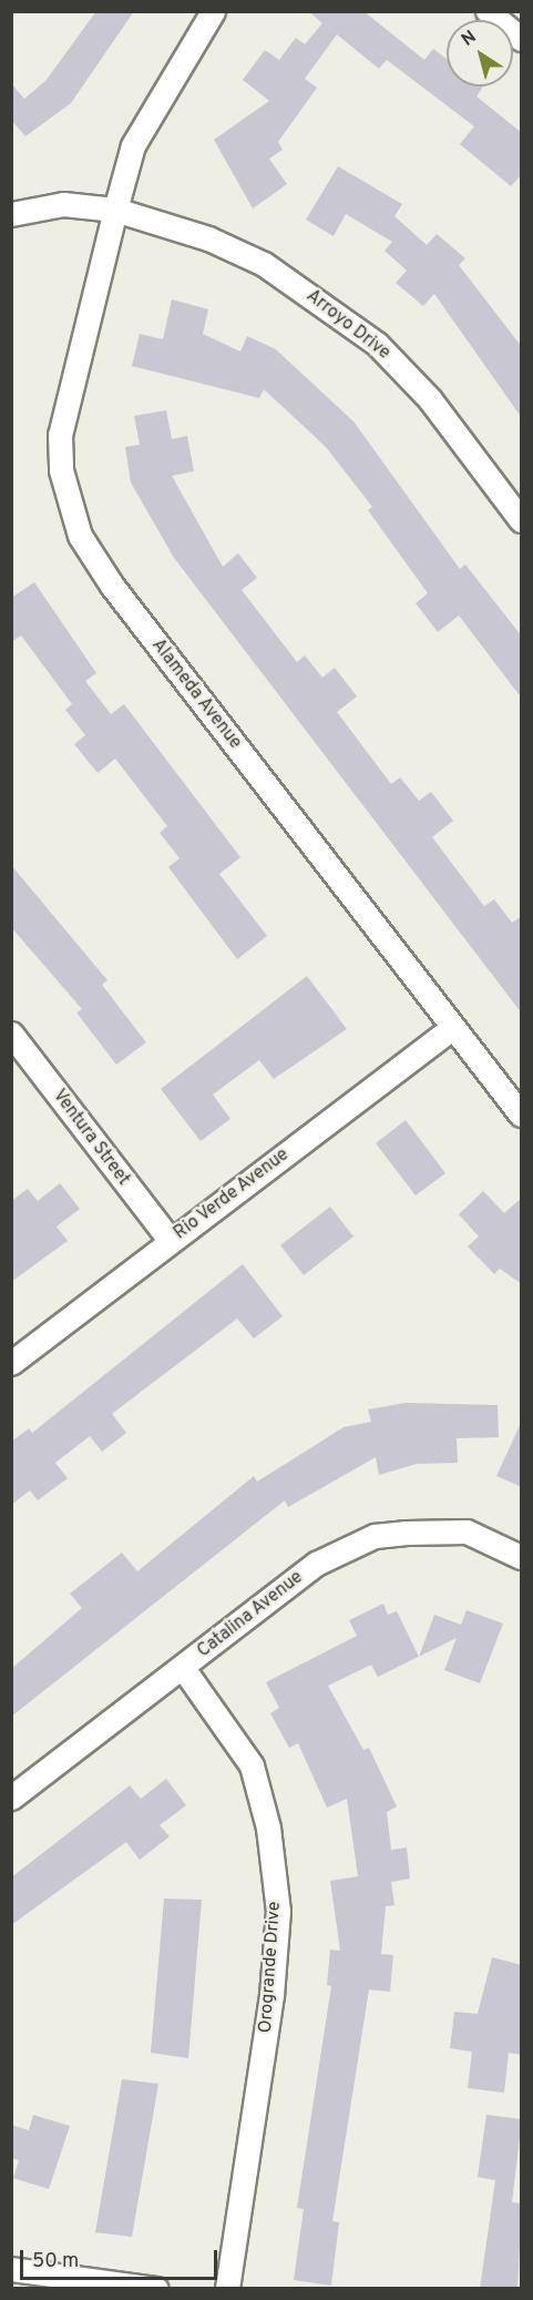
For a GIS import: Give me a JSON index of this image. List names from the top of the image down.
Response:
{
  "streets": {
    "street": [
      "Arroyo Drive",
      "Alameda Avenue",
      "Ventura Street",
      "Rio Verde Avenue",
      "Catalina Avenue",
      "Orogrande Drive"
    ]
  },
  "crossings": [
    ["Arroyo Drive", "Alameda Avenue"],
    ["Alameda Avenue", "Rio Verde Avenue"],
    ["Ventura Street", "Rio Verde Avenue"],
    ["Catalina Avenue", "Orogrande Drive"]
  ],
  "scale_bar": "50 m",
  "north": "top left"
}
